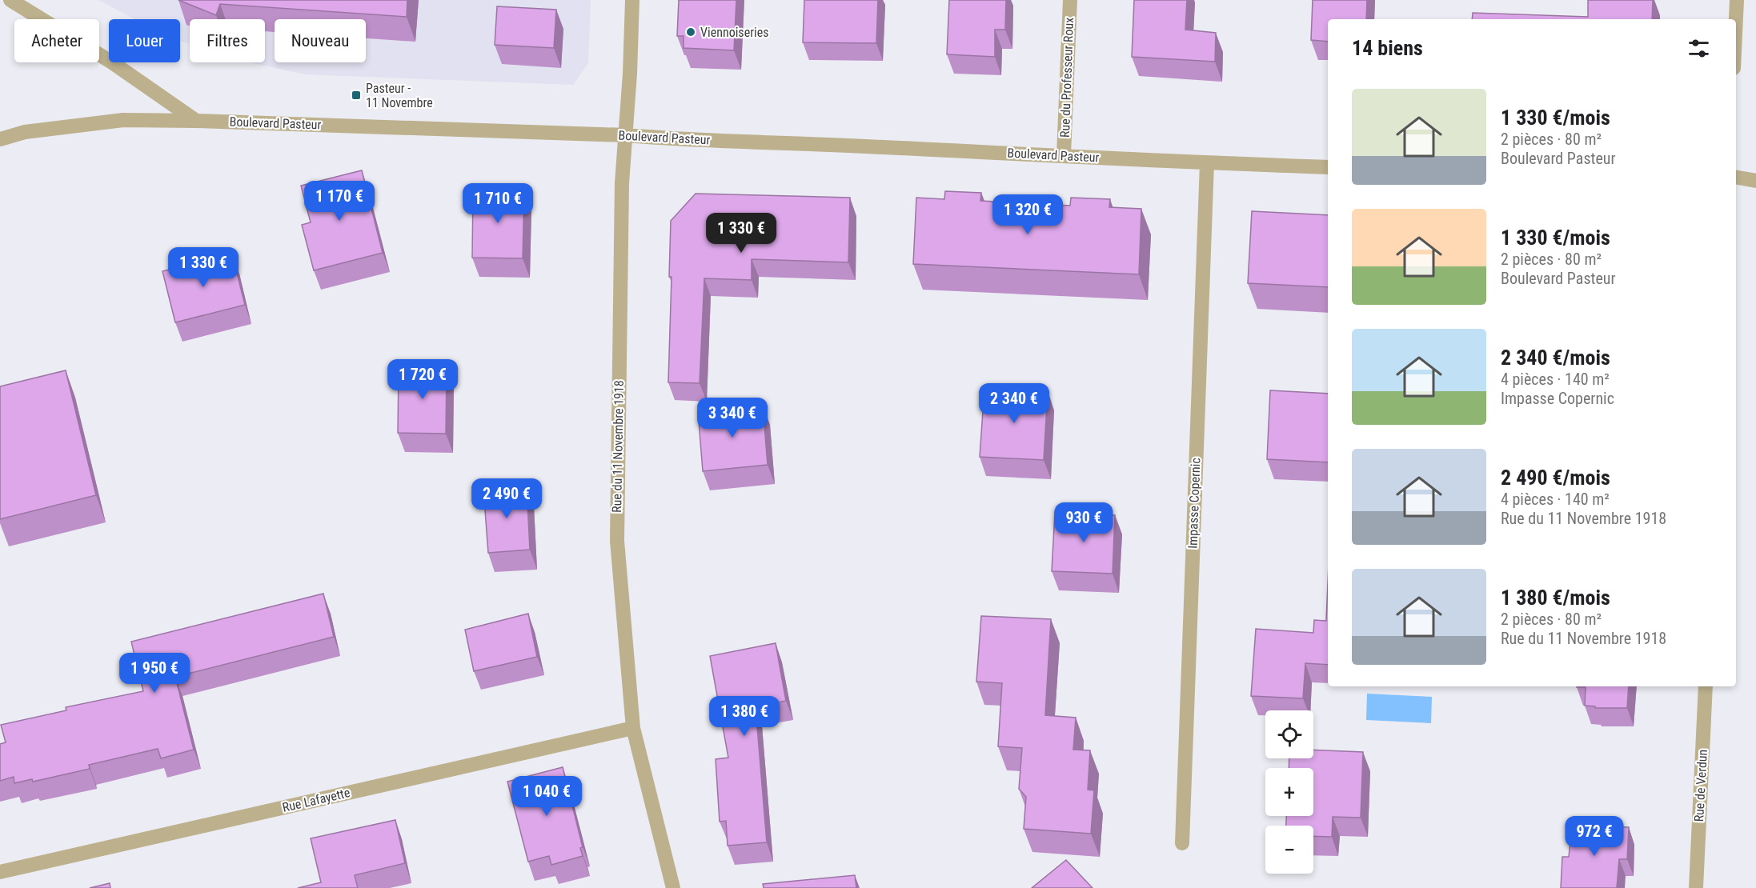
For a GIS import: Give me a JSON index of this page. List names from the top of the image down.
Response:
{
  "streets": {
    "street": [
      "Rue du Professeur Roux",
      "Boulevard Pasteur",
      "Rue du 11 Novembre 1918",
      "Impasse Copernic",
      "Rue de Verdun",
      "Rue Lafayette"
    ]
  },
  "crossings": [
    ["Rue du Professeur Roux", "Boulevard Pasteur"],
    ["Boulevard Pasteur", "Rue du 11 Novembre 1918"],
    ["Boulevard Pasteur", "Impasse Copernic"],
    ["Rue du 11 Novembre 1918", "Rue Lafayette"]
  ],
  "places": {
    "other": ["Viennoiseries"],
    "transit": ["Pasteur - 11 Novembre"]
  },
  "page": {
    "chip": [
      "Acheter",
      "Louer",
      "Filtres",
      "Nouveau"
    ],
    "heading": "14 biens",
    "list": [
      {
        "name": "1 330 €/mois",
        "note": "2 pièces · 80 m² · Boulevard Pasteur"
      },
      {
        "name": "1 330 €/mois",
        "note": "2 pièces · 80 m² · Boulevard Pasteur"
      },
      {
        "name": "2 340 €/mois",
        "note": "4 pièces · 140 m² · Impasse Copernic"
      },
      {
        "name": "2 490 €/mois",
        "note": "4 pièces · 140 m² · Rue du 11 Novembre 1918"
      },
      {
        "name": "1 380 €/mois",
        "note": "2 pièces · 80 m² · Rue du 11 Novembre 1918"
      }
    ],
    "price": [
      "1 170 €",
      "1 710 €",
      "1 320 €",
      "1 330 €",
      "1 330 €",
      "1 720 €",
      "2 340 €",
      "3 340 €",
      "2 490 €",
      "930 €",
      "1 950 €",
      "1 380 €",
      "1 040 €",
      "972 €"
    ],
    "map_buttons": ["+", "−"]
  }
}
